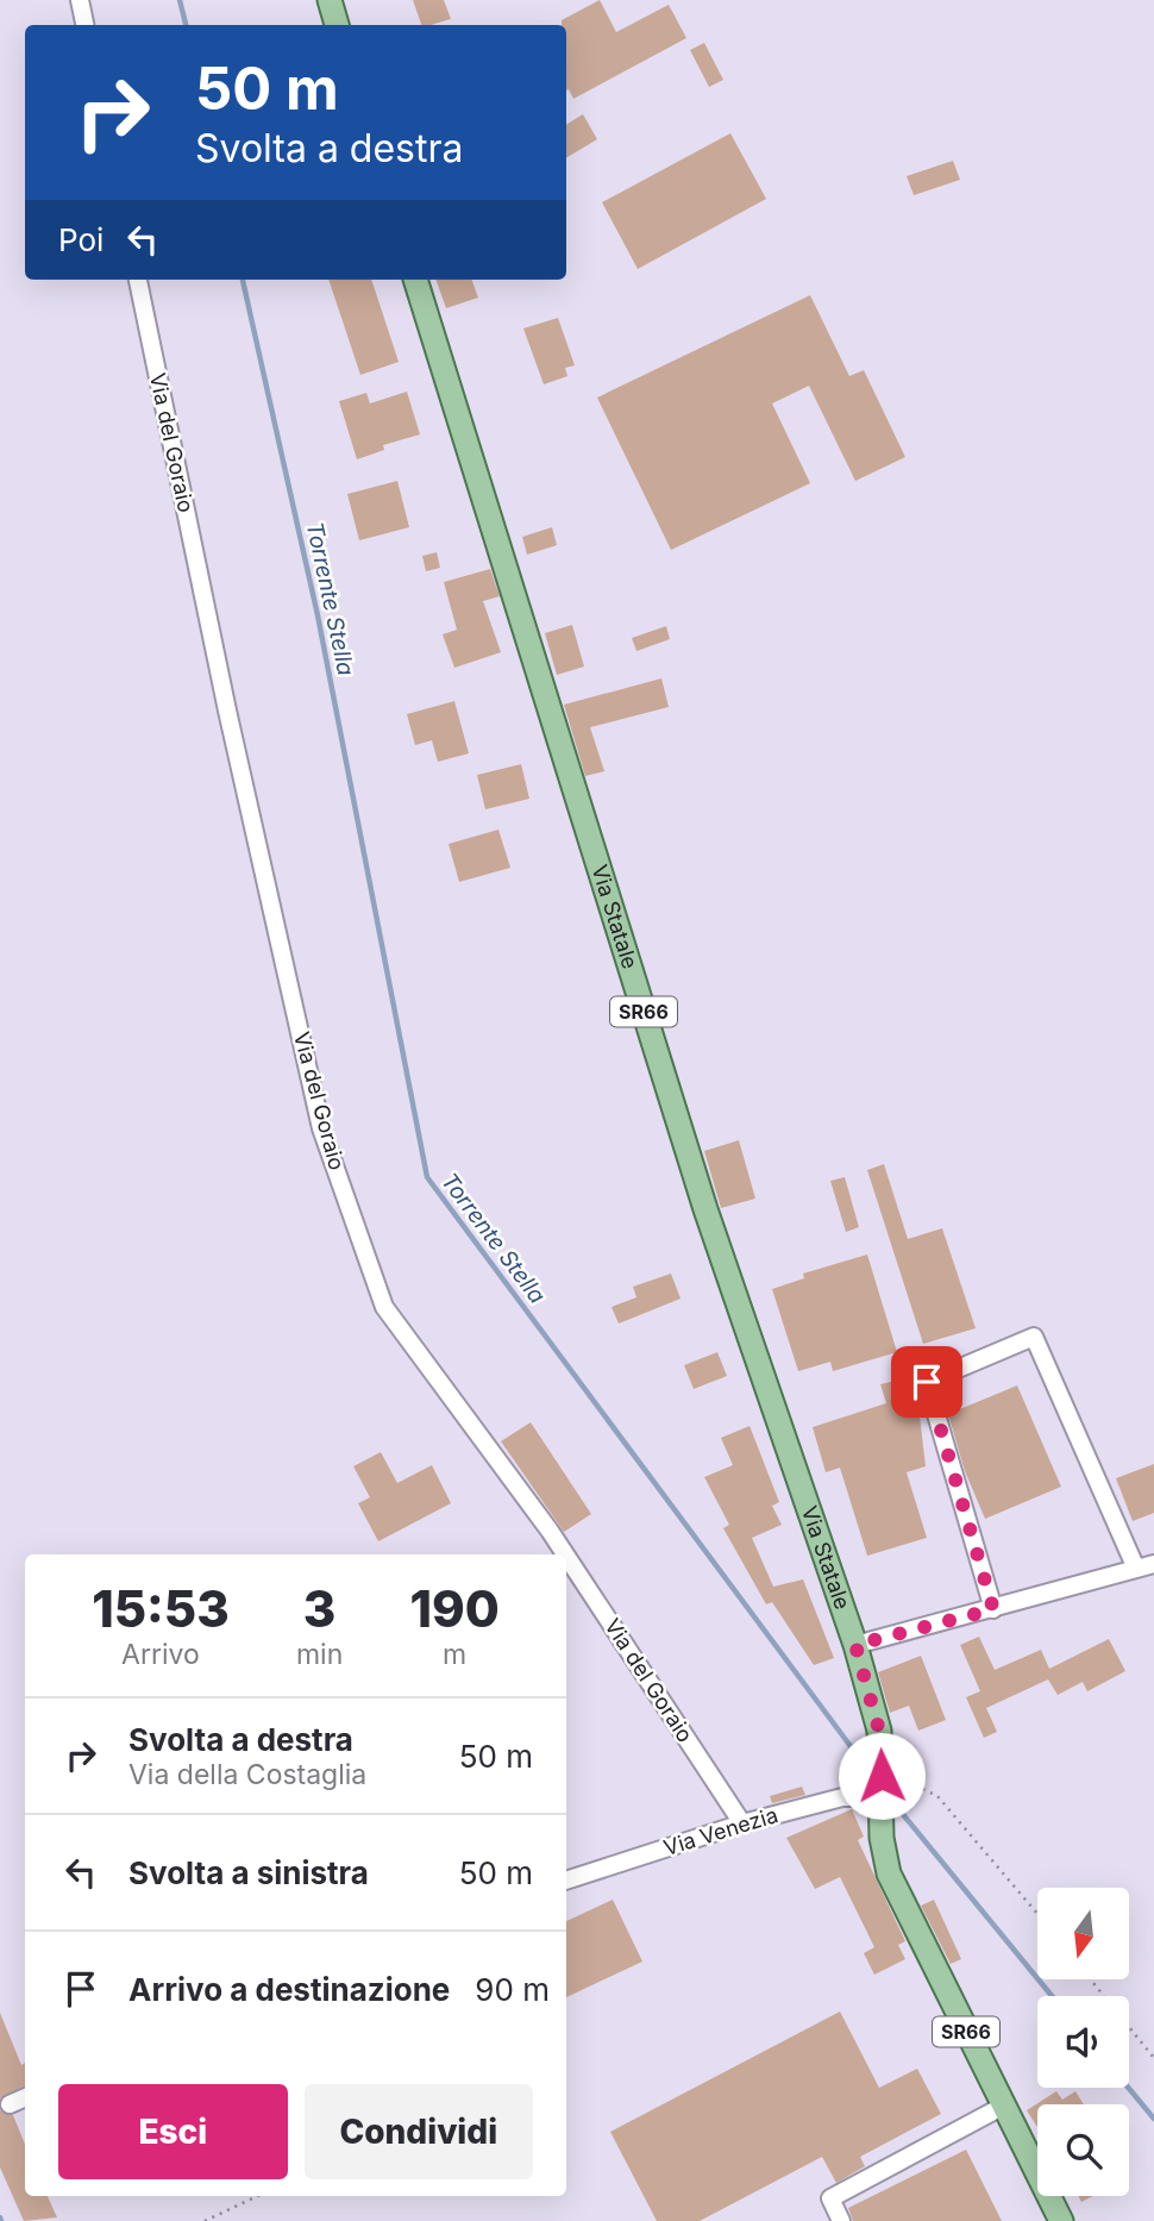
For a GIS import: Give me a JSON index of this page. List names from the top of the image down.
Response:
{
  "streets": {
    "main road": ["Via Statale", "SR66"],
    "street": ["Via del Goraio", "Via Venezia"]
  },
  "crossings": [
    ["Via del Goraio", "Via Venezia"],
    ["Via Statale", "SR66"],
    ["Via Statale", "Via Venezia"],
    ["SR66", "Via Venezia"]
  ],
  "water": ["Torrente Stella"],
  "north": "bottom",
  "page": {
    "turn": ["50 m", "Svolta a destra"],
    "then": "Poi",
    "eta": [
      "15:53",
      "Arrivo",
      "3",
      "min",
      "190",
      "m"
    ],
    "list": [
      {
        "name": "Svolta a destra",
        "note": "Via della Costaglia",
        "value": "50 m"
      },
      {
        "name": "Svolta a sinistra",
        "value": "50 m"
      },
      {
        "name": "Arrivo a destinazione",
        "value": "90 m"
      }
    ],
    "buttons": ["Esci", "Condividi"]
  }
}
